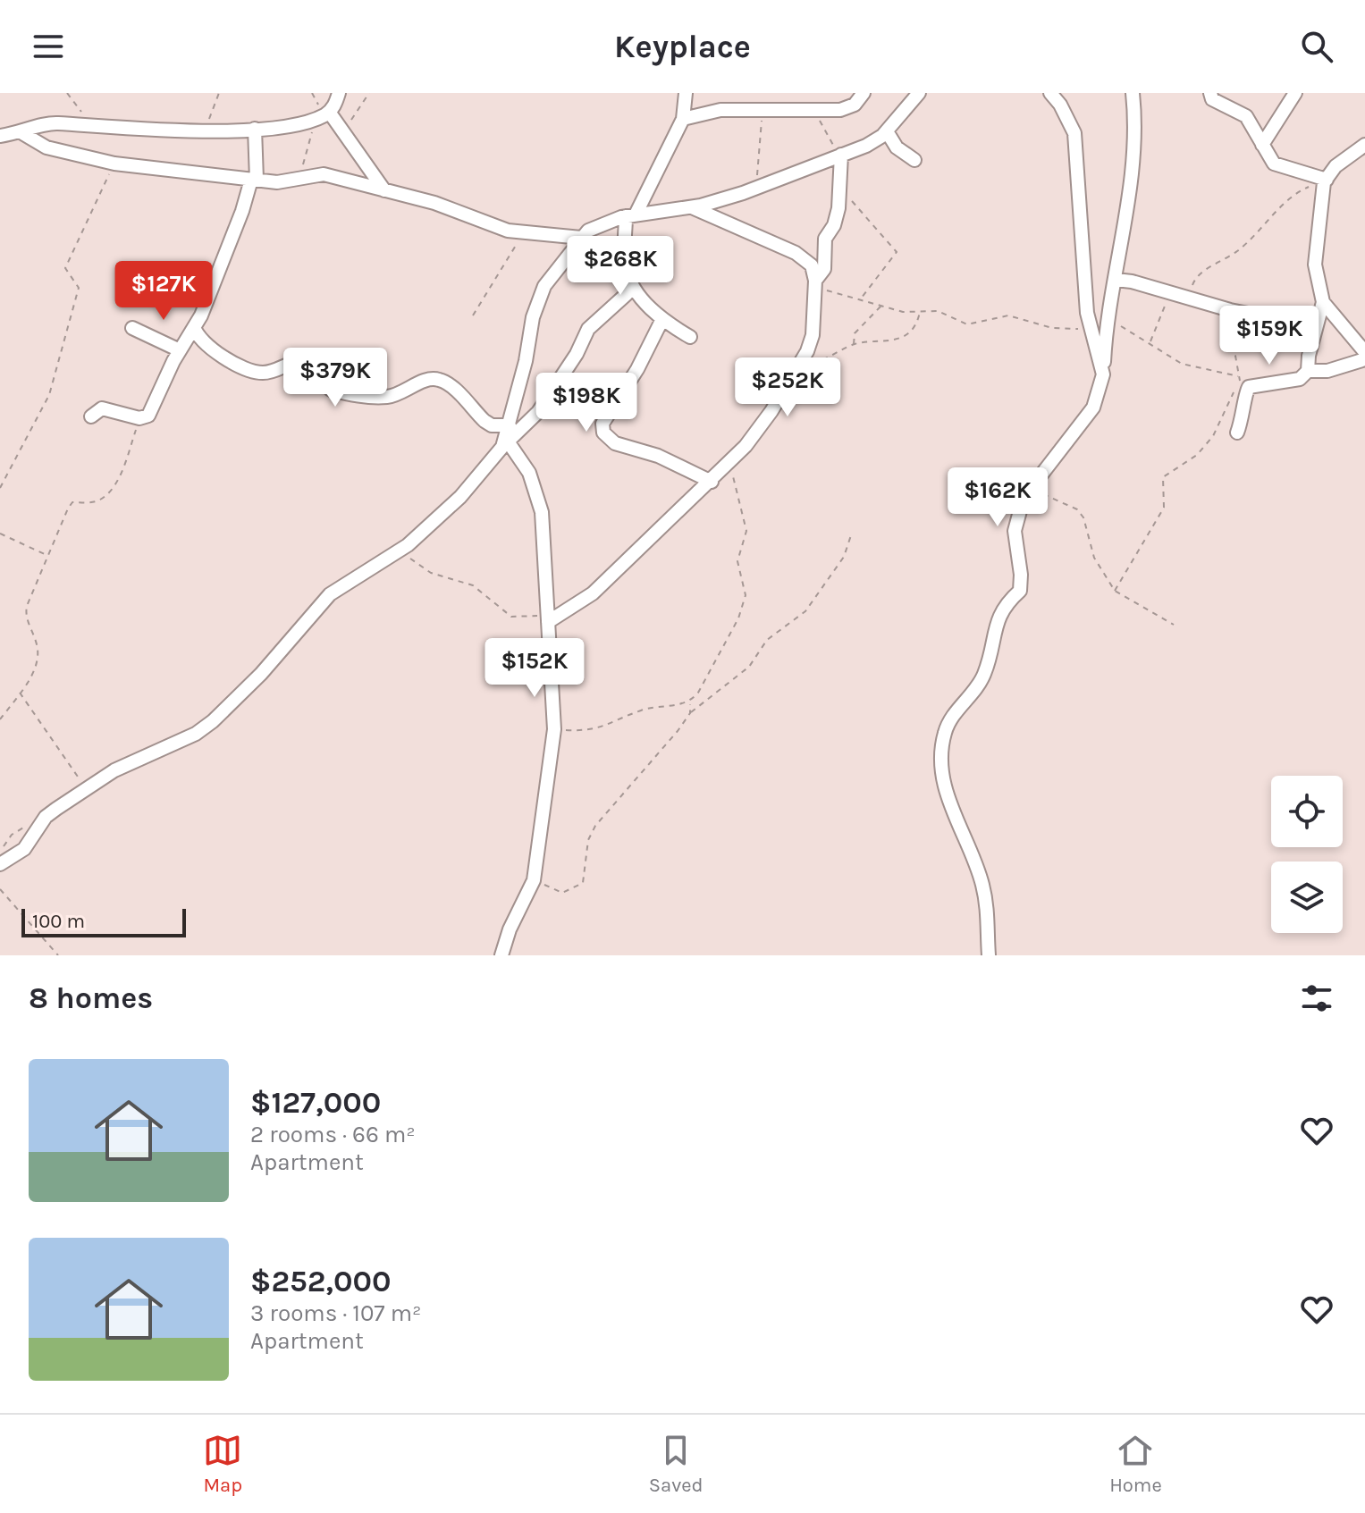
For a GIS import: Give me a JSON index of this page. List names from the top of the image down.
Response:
{
  "scale_bar": "100 m",
  "page": {
    "header": "Keyplace",
    "price": [
      "$268K",
      "$127K",
      "$159K",
      "$379K",
      "$252K",
      "$198K",
      "$162K",
      "$152K"
    ],
    "scale": "100 m",
    "heading": "8 homes",
    "list": [
      {
        "name": "$127,000",
        "note": "2 rooms · 66 m² · Apartment"
      },
      {
        "name": "$252,000",
        "note": "3 rooms · 107 m² · Apartment"
      }
    ],
    "tabs": ["Map", "Saved", "Home"]
  }
}
